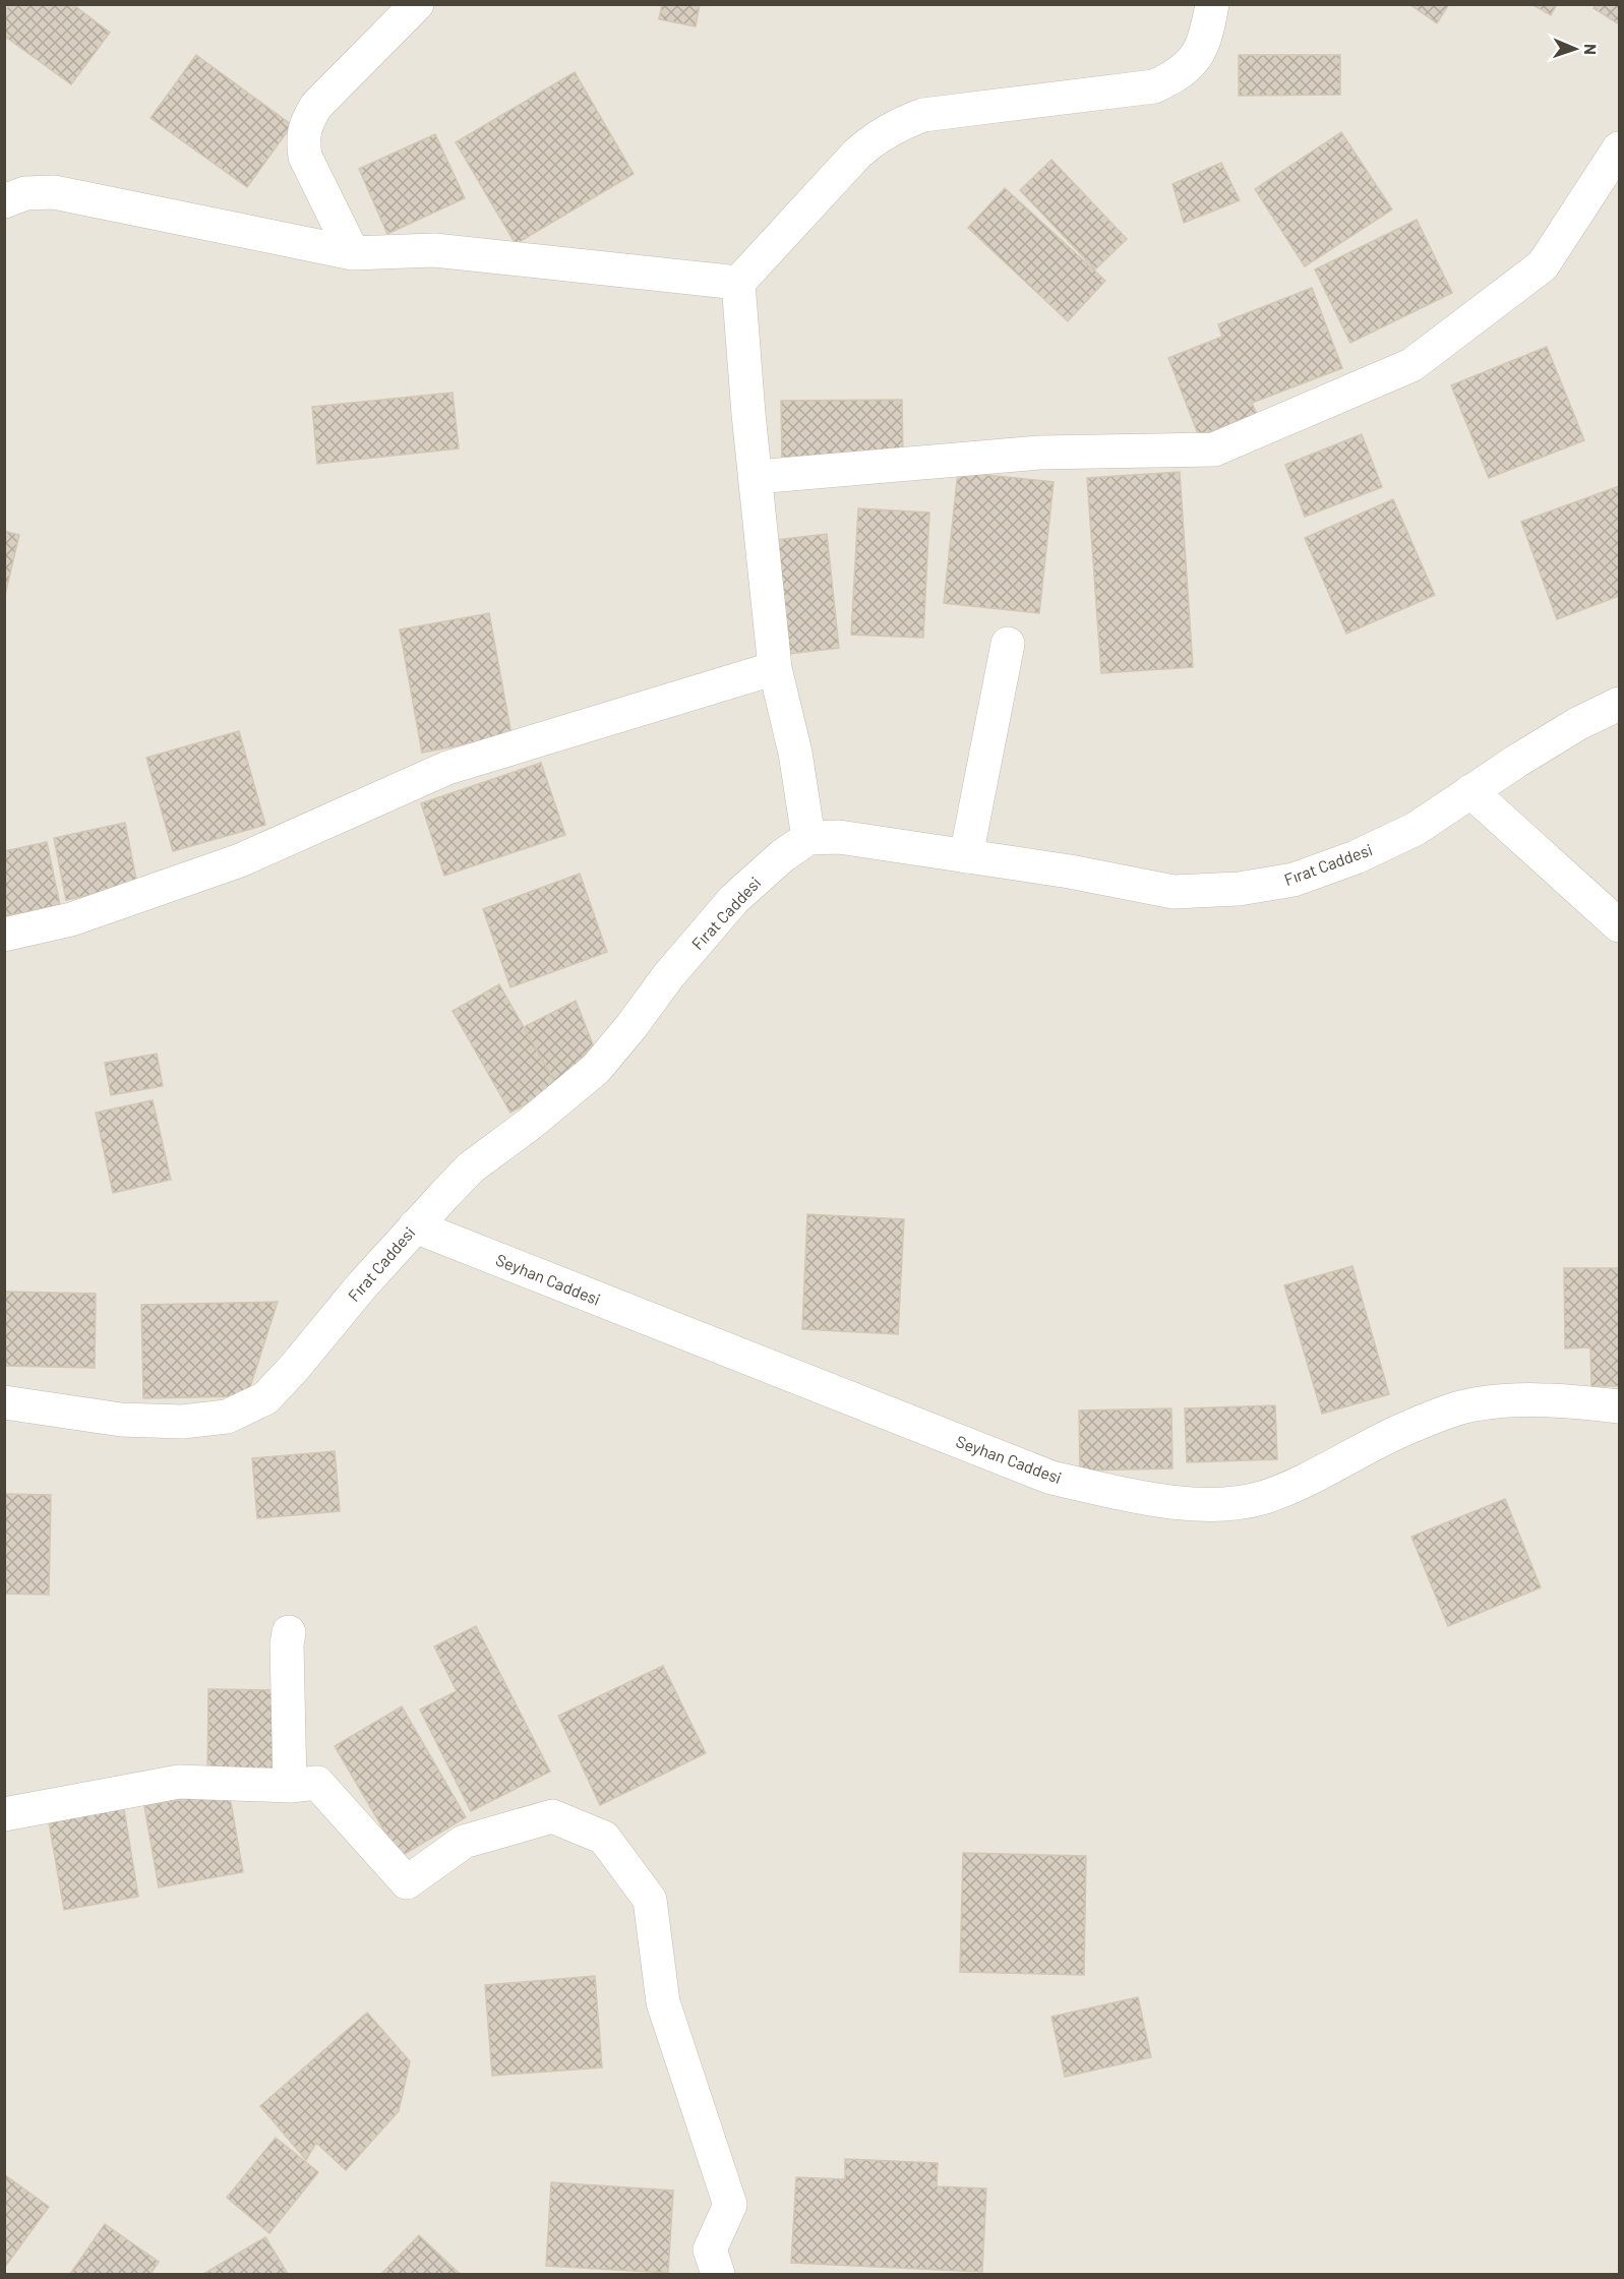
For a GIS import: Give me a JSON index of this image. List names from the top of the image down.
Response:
{
  "streets": {
    "street": ["Fırat Caddesi", "Seyhan Caddesi"]
  },
  "crossings": [
    ["Fırat Caddesi", "Seyhan Caddesi"]
  ],
  "north": "right"
}
